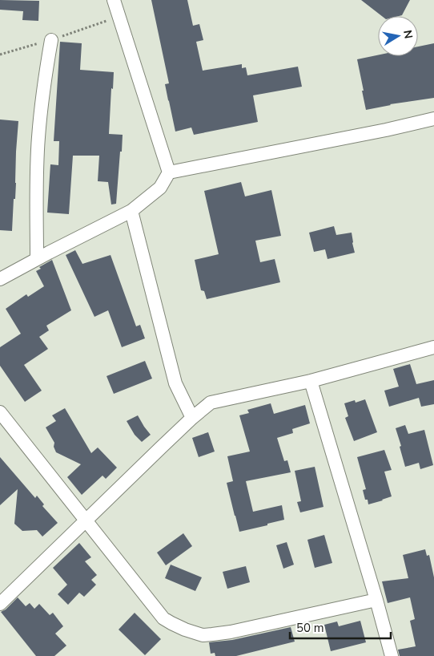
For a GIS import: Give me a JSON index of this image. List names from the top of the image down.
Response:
{
  "scale_bar": "50 m",
  "north": "right"
}
